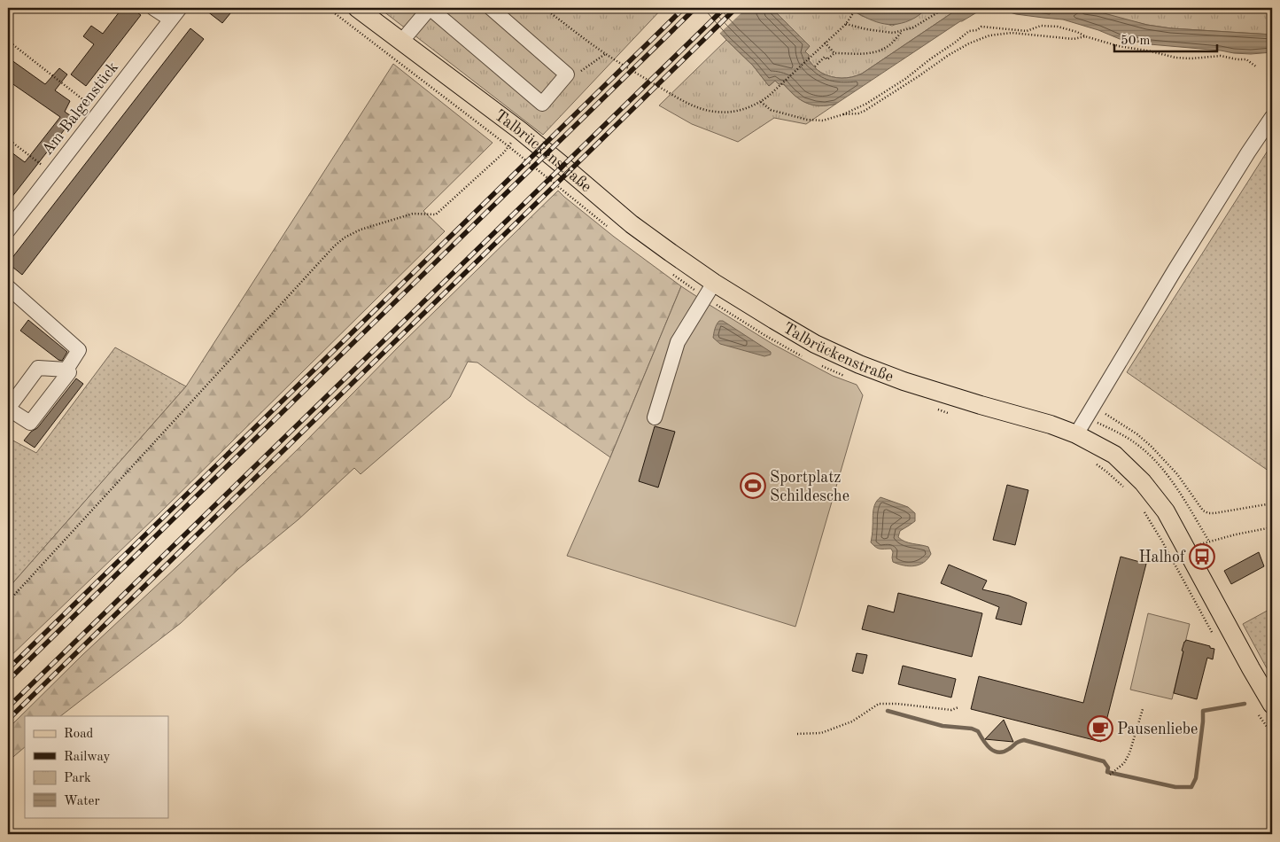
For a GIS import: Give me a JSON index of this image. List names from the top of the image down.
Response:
{
  "streets": {
    "main road": ["Talbrückenstraße"],
    "street": ["Am Balgenstück"]
  },
  "places": {
    "sports": ["Sportplatz Schildesche"],
    "bus stop": ["Halhof"],
    "cafe": ["Pausenliebe"]
  },
  "legend": [
    "Road",
    "Railway",
    "Park",
    "Water"
  ],
  "scale_bar": "50 m"
}
